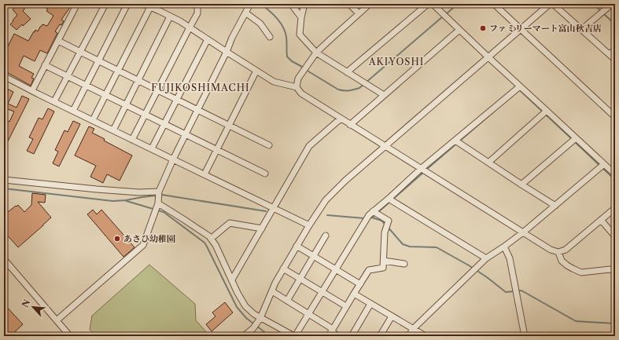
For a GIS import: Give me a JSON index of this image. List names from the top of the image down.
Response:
{
  "districts": ["AKIYOSHI", "FUJIKOSHIMACHI"],
  "places": ["ファミリーマート富山秋吉店", "あさひ幼稚園"],
  "north": "top left"
}
